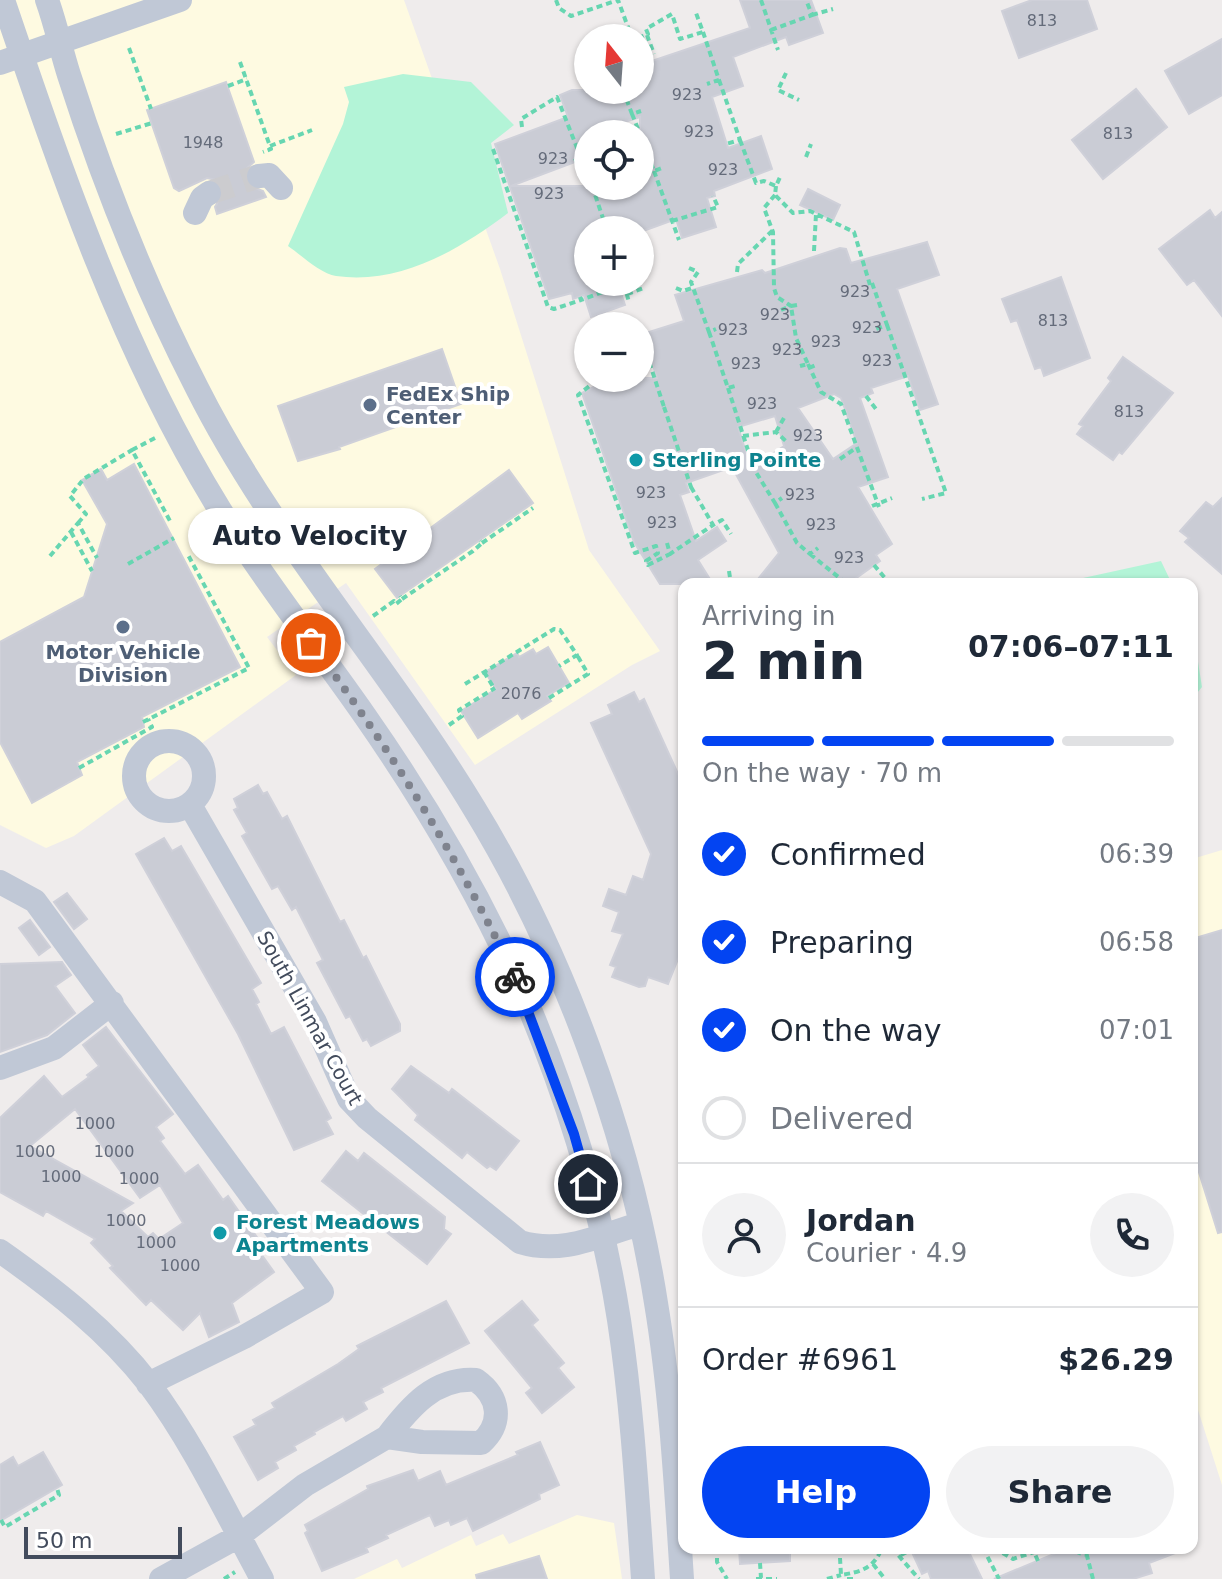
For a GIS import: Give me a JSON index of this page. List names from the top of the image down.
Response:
{
  "streets": {
    "street": ["South Linmar Court"]
  },
  "places": [
    "FedEx Ship Center",
    "Sterling Pointe",
    "Motor Vehicle Division",
    "Auto Velocity",
    "Forest Meadows Apartments"
  ],
  "house_numbers": [
    "813",
    "923",
    "923",
    "813",
    "1948",
    "923",
    "923",
    "923",
    "923",
    "923",
    "813",
    "923",
    "923",
    "923",
    "923",
    "923",
    "923",
    "923",
    "813",
    "923",
    "923",
    "923",
    "923",
    "923",
    "923",
    "2076",
    "1000",
    "1000",
    "1000",
    "1000",
    "1000",
    "1000",
    "1000",
    "1000"
  ],
  "scale_bar": "50 m",
  "north": "top",
  "page": {
    "map_buttons": ["+", "−"],
    "bubble": "Auto Velocity",
    "heading": ["2 min", "Arriving in", "07:06–07:11"],
    "panel": [
      "Jordan",
      "Courier · 4.9",
      "Order #6961",
      "$26.29"
    ],
    "bar": "On the way · 70 m",
    "list": [
      ["Confirmed", "06:39"],
      ["Preparing", "06:58"],
      ["On the way", "07:01"],
      "Delivered"
    ],
    "buttons": ["Help", "Share"],
    "scale": "50 m"
  }
}
